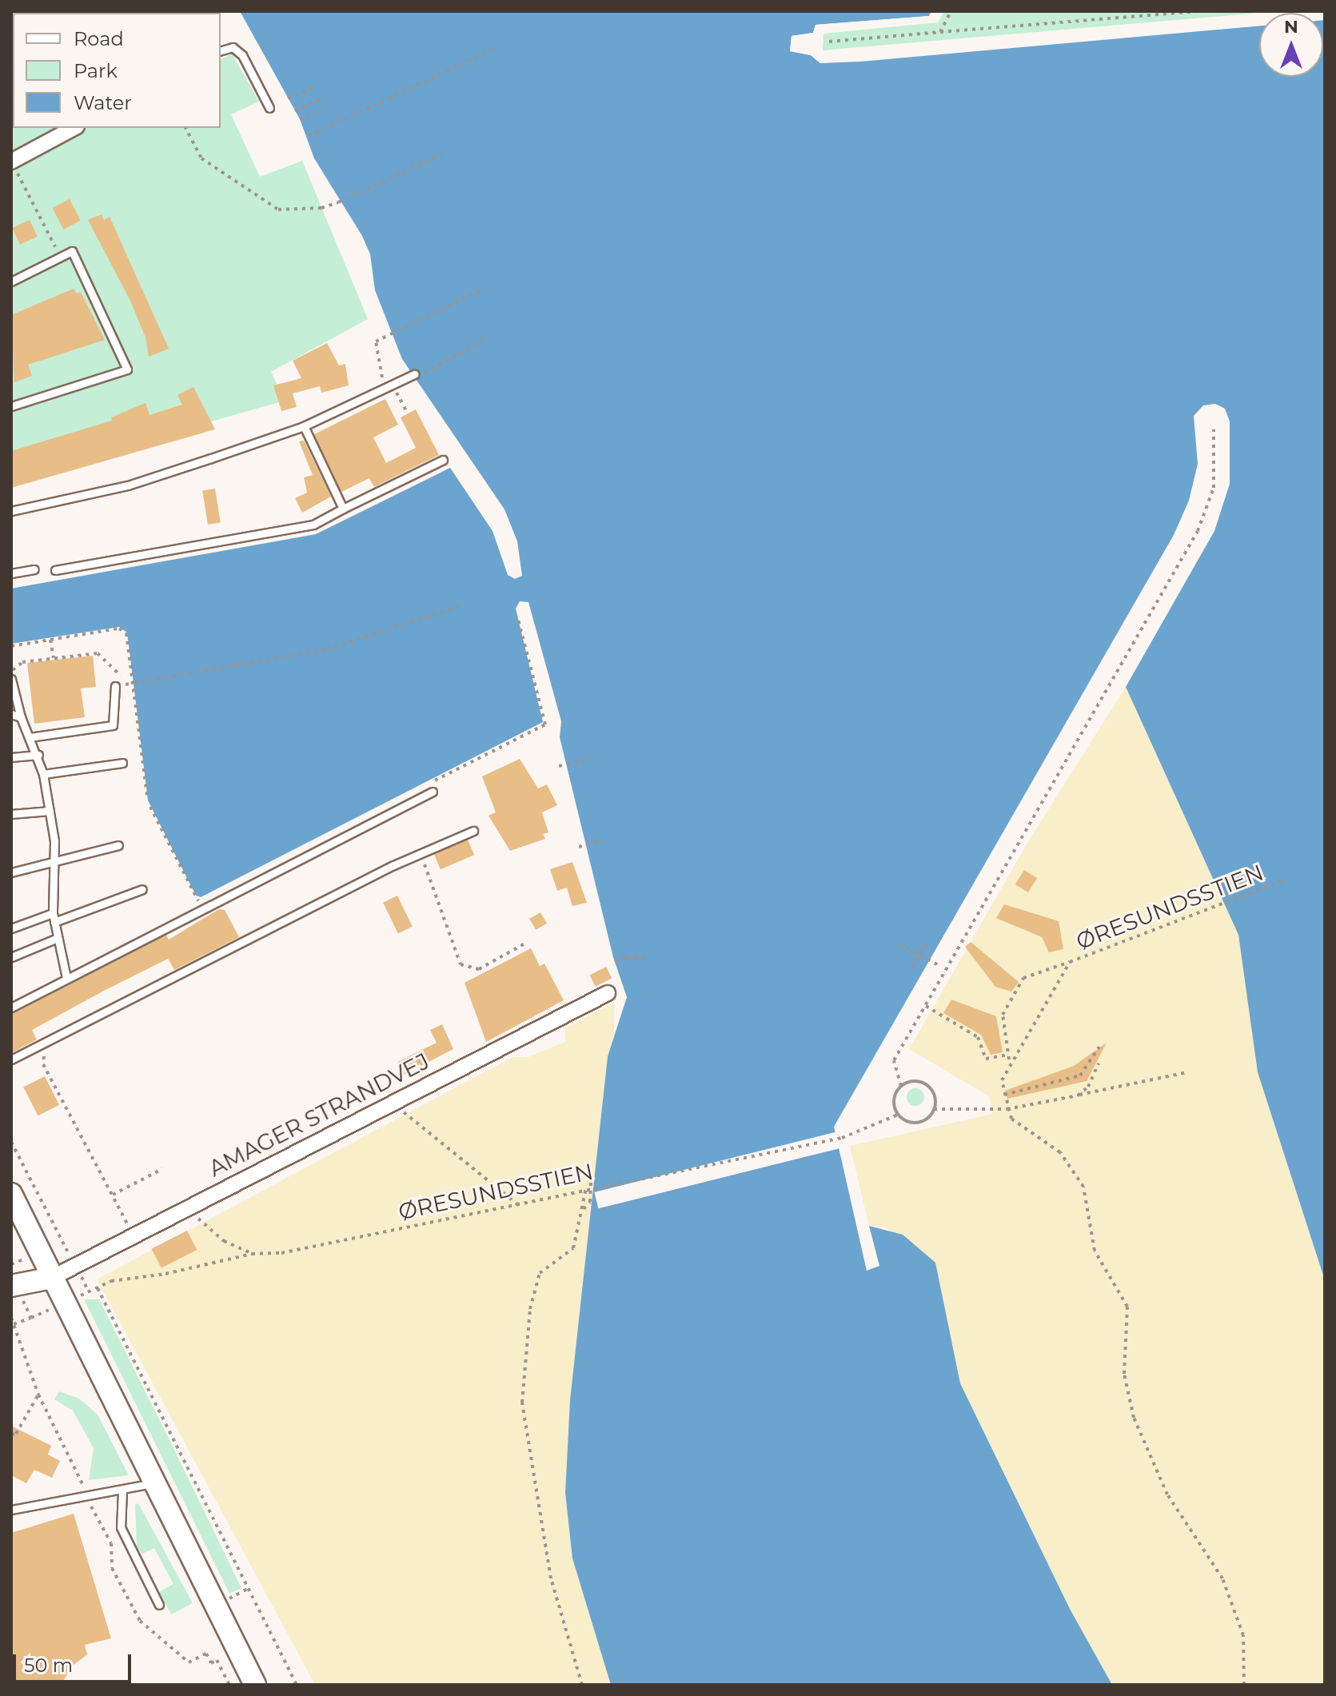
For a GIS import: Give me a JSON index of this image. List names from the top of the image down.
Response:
{
  "streets": {
    "street": ["AMAGER STRANDVEJ"],
    "path": ["ØRESUNDSSTIEN"]
  },
  "legend": ["Road", "Park", "Water"],
  "scale_bar": "50 m",
  "north": "top"
}
